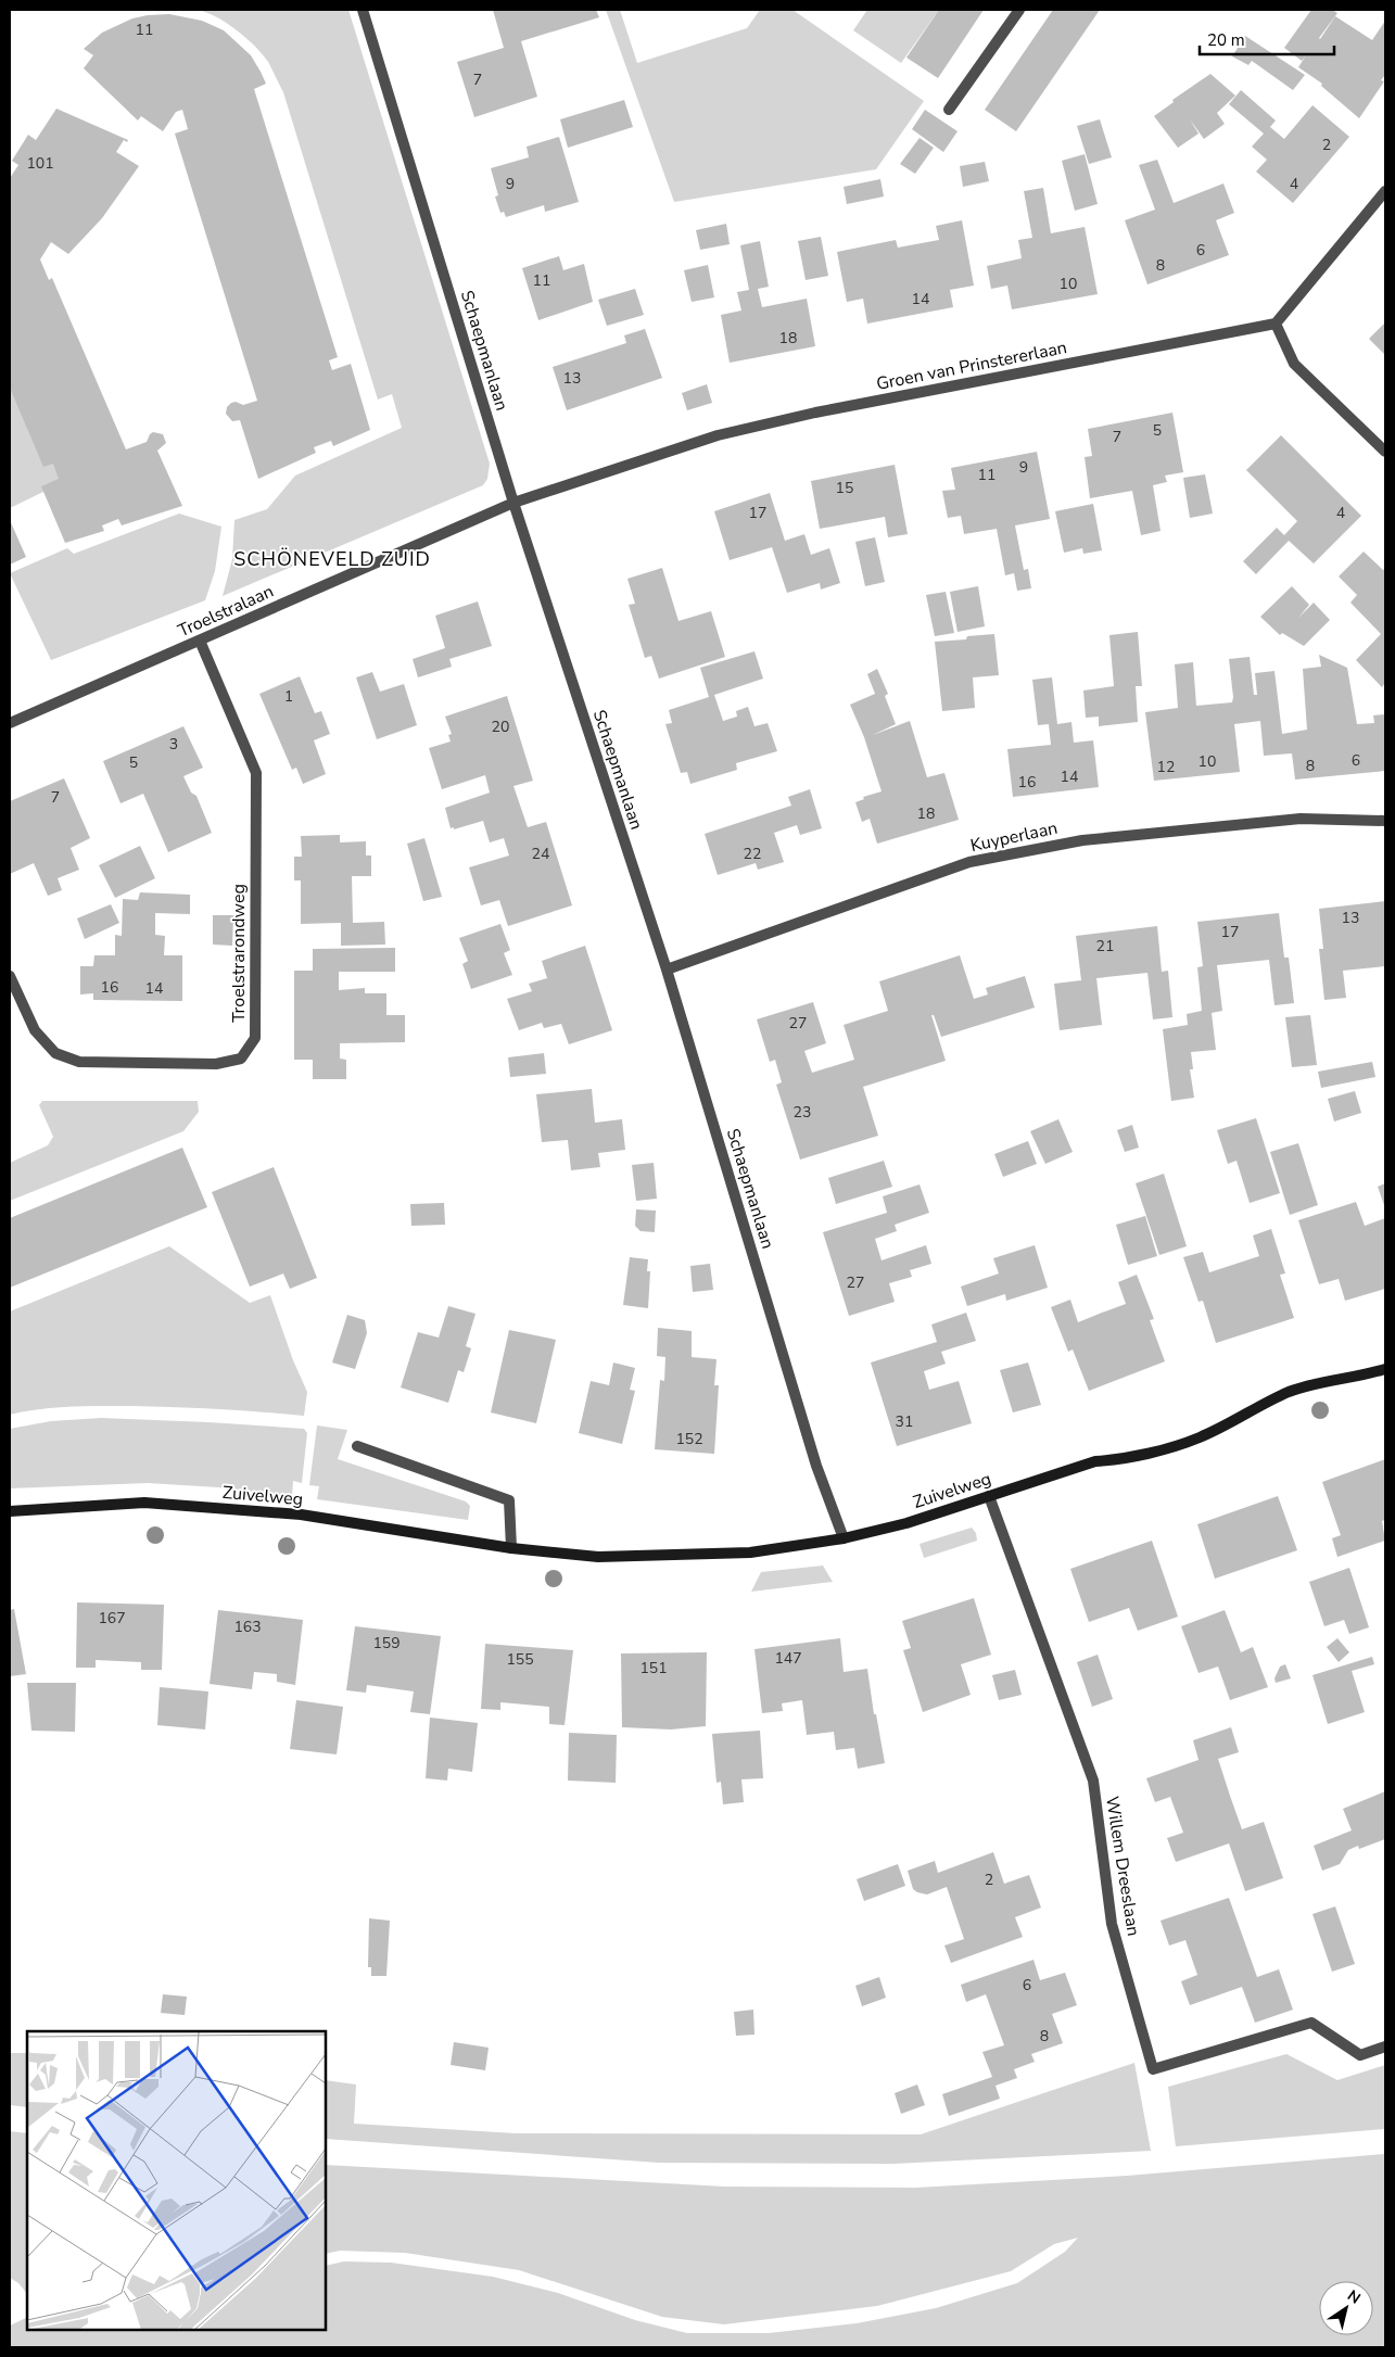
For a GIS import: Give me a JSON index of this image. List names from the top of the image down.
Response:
{
  "streets": {
    "street": [
      "Schaepmanlaan",
      "Groen van Prinstererlaan",
      "Troelstralaan",
      "Kuyperlaan",
      "Troelstrarondweg",
      "Zuivelweg",
      "Willem Dreeslaan"
    ]
  },
  "crossings": [
    ["Schaepmanlaan", "Groen van Prinstererlaan"],
    ["Schaepmanlaan", "Troelstralaan"],
    ["Schaepmanlaan", "Kuyperlaan"],
    ["Schaepmanlaan", "Zuivelweg"],
    ["Groen van Prinstererlaan", "Troelstralaan"],
    ["Troelstralaan", "Troelstrarondweg"],
    ["Zuivelweg", "Willem Dreeslaan"]
  ],
  "districts": ["SCHÖNEVELD ZUID"],
  "house_numbers": [
    "11",
    "7",
    "2",
    "101",
    "9",
    "4",
    "6",
    "8",
    "11",
    "10",
    "14",
    "18",
    "13",
    "5",
    "7",
    "9",
    "11",
    "15",
    "17",
    "4",
    "1",
    "20",
    "3",
    "6",
    "10",
    "5",
    "8",
    "12",
    "14",
    "16",
    "7",
    "18",
    "24",
    "22",
    "13",
    "17",
    "21",
    "16",
    "14",
    "27",
    "23",
    "27",
    "31",
    "152",
    "167",
    "163",
    "159",
    "147",
    "155",
    "151",
    "2",
    "6",
    "8"
  ],
  "scale_bar": "20 m",
  "north": "top right"
}
